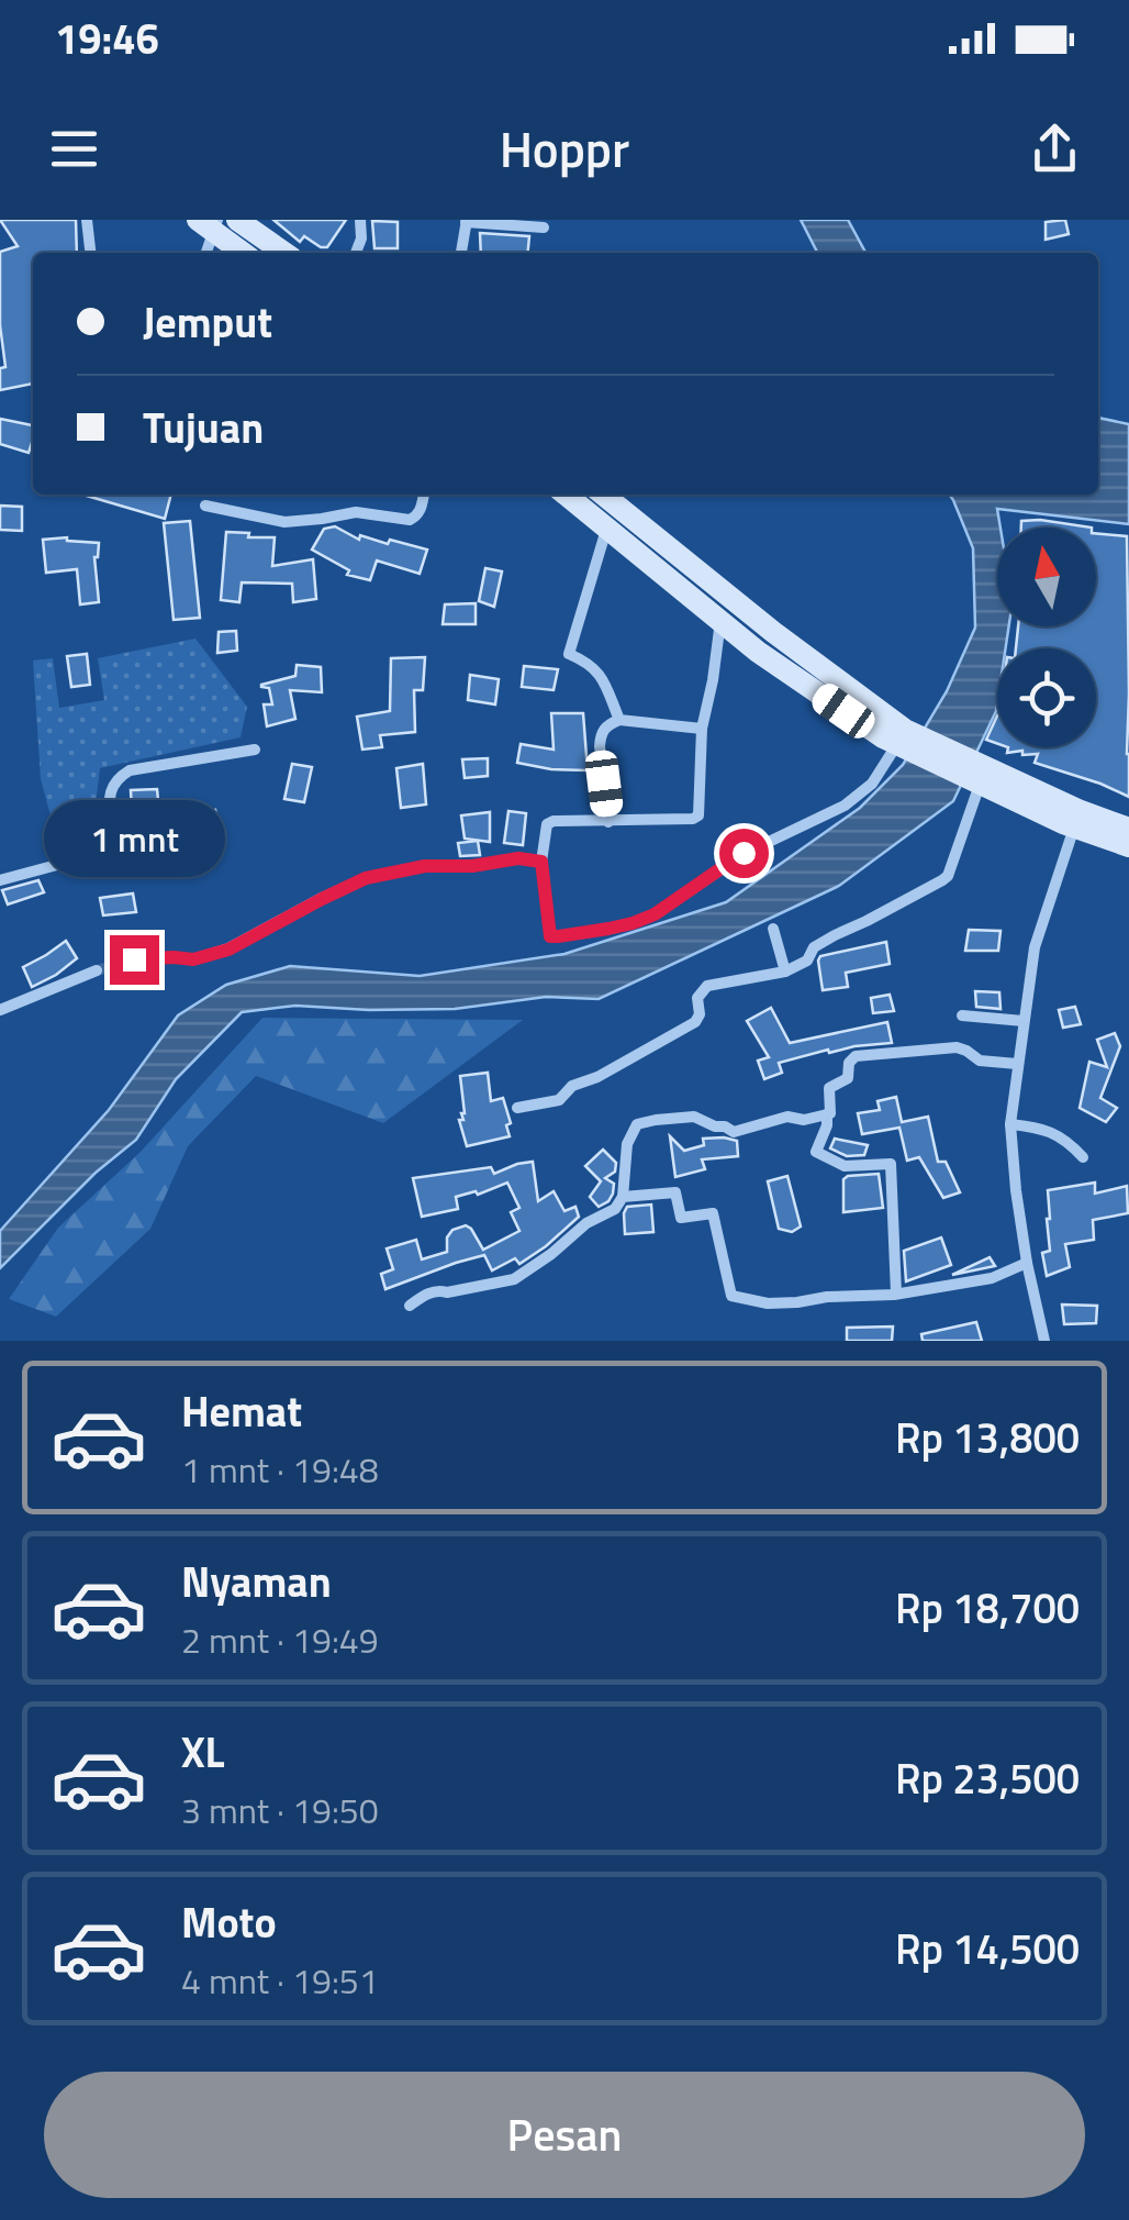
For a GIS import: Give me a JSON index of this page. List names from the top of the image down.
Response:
{
  "north": "top",
  "page": {
    "status": "19:46",
    "header": "Hoppr",
    "banner": ["Jemput", "Tujuan"],
    "bubble": "1 mnt",
    "list": [
      {
        "name": "Hemat",
        "note": "1 mnt · 19:48",
        "value": "Rp 13,800"
      },
      {
        "name": "Nyaman",
        "note": "2 mnt · 19:49",
        "value": "Rp 18,700"
      },
      {
        "name": "XL",
        "note": "3 mnt · 19:50",
        "value": "Rp 23,500"
      },
      {
        "name": "Moto",
        "note": "4 mnt · 19:51",
        "value": "Rp 14,500"
      }
    ],
    "buttons": "Pesan"
  }
}
